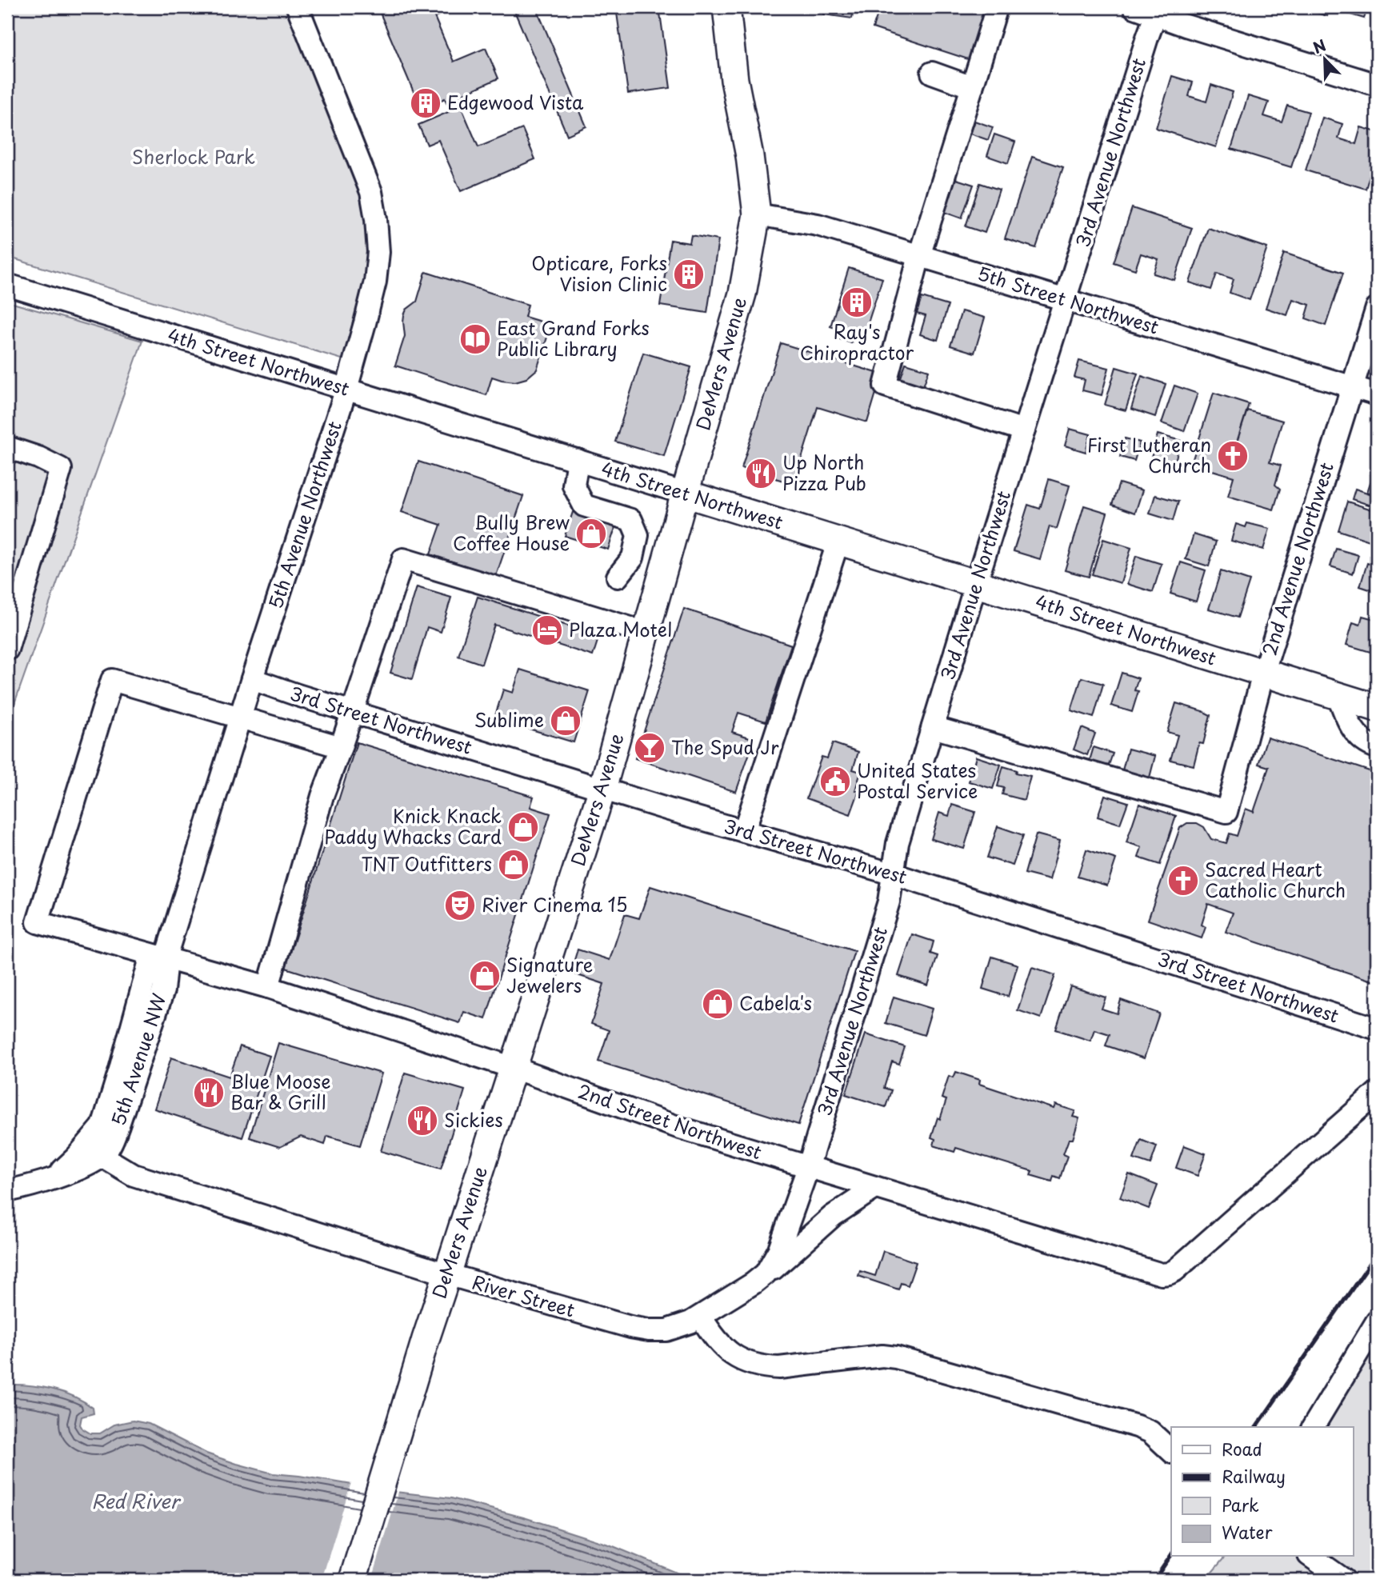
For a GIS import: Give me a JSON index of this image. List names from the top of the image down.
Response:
{
  "streets": {
    "main road": ["4th Street Northwest", "DeMers Avenue"],
    "street": [
      "3rd Avenue Northwest",
      "5th Street Northwest",
      "5th Avenue Northwest",
      "2nd Avenue Northwest",
      "3rd Street Northwest",
      "5th Avenue NW",
      "2nd Street Northwest",
      "River Street"
    ]
  },
  "crossings": [
    ["3rd Avenue Northwest", "5th Street Northwest"],
    ["3rd Avenue Northwest", "4th Street Northwest"],
    ["3rd Avenue Northwest", "2nd Avenue Northwest"],
    ["3rd Avenue Northwest", "3rd Street Northwest"],
    ["3rd Avenue Northwest", "2nd Street Northwest"],
    ["3rd Avenue Northwest", "River Street"],
    ["5th Street Northwest", "DeMers Avenue"],
    ["5th Street Northwest", "2nd Avenue Northwest"],
    ["4th Street Northwest", "DeMers Avenue"],
    ["4th Street Northwest", "5th Avenue Northwest"],
    ["4th Street Northwest", "2nd Avenue Northwest"],
    ["DeMers Avenue", "3rd Street Northwest"],
    ["DeMers Avenue", "2nd Street Northwest"],
    ["DeMers Avenue", "River Street"],
    ["5th Avenue Northwest", "3rd Street Northwest"],
    ["5th Avenue Northwest", "5th Avenue NW"],
    ["5th Avenue Northwest", "2nd Street Northwest"],
    ["5th Avenue NW", "2nd Street Northwest"],
    ["5th Avenue NW", "River Street"],
    ["2nd Street Northwest", "River Street"]
  ],
  "water": ["Red River"],
  "parks": ["Sherlock Park"],
  "places": {
    "building": ["Edgewood Vista", "Opticare, Forks Vision Clinic", "Ray's Chiropractor"],
    "library": ["East Grand Forks Public Library"],
    "church": ["First Lutheran Church", "Sacred Heart Catholic Church"],
    "restaurant": ["Up North Pizza Pub", "Blue Moose Bar & Grill", "Sickies"],
    "shop": [
      "Bully Brew Coffee House",
      "Sublime",
      "Knick Knack Paddy Whacks Card",
      "TNT Outfitters",
      "Signature Jewelers",
      "Cabela's"
    ],
    "hotel": ["Plaza Motel"],
    "bar": ["The Spud Jr"],
    "public building": ["United States Postal Service"],
    "theatre": ["River Cinema 15"]
  },
  "legend": [
    "Road",
    "Railway",
    "Park",
    "Water"
  ],
  "north": "top left"
}
